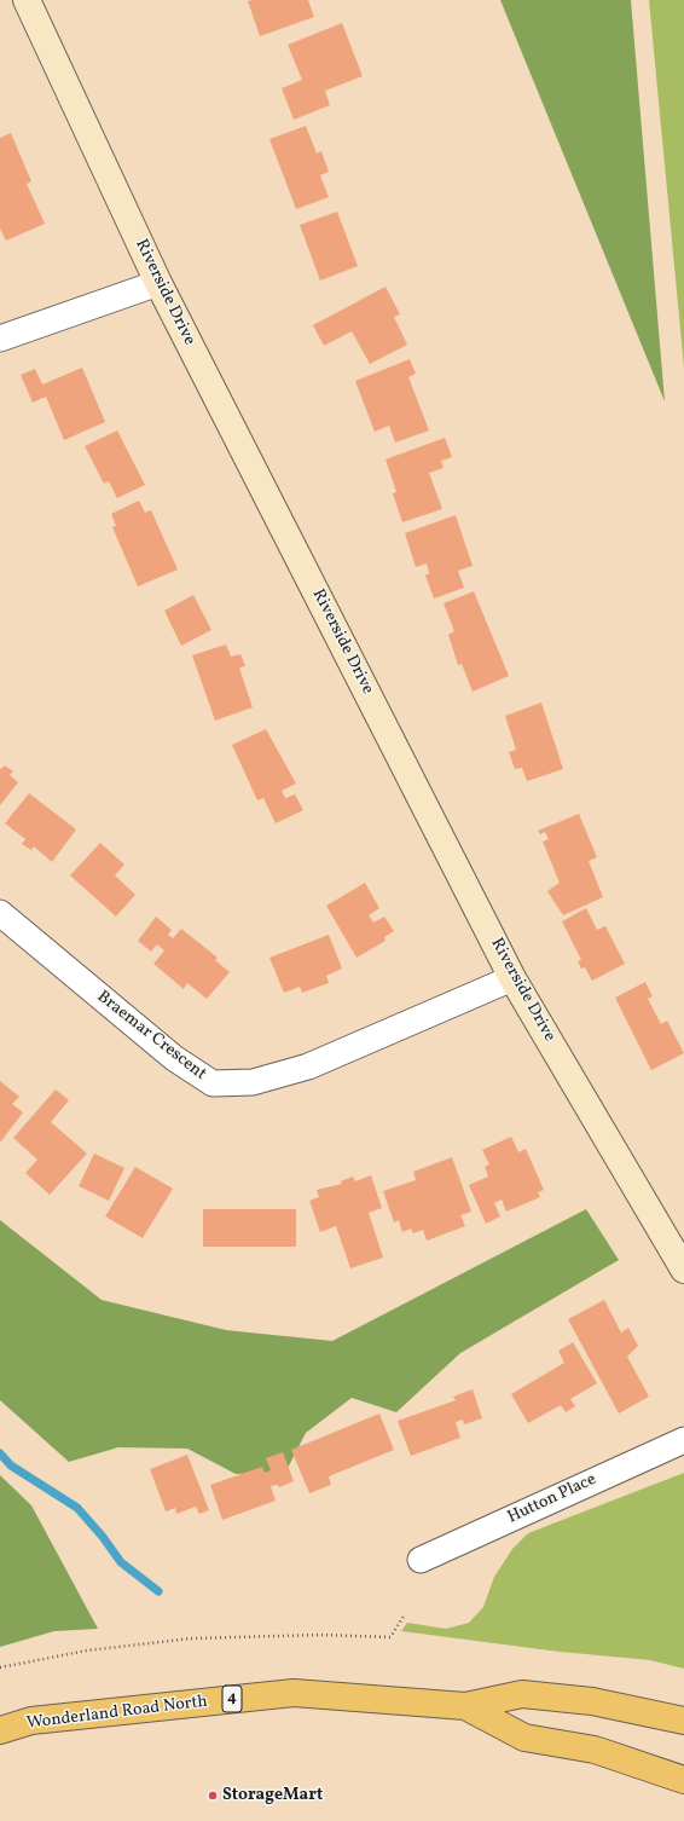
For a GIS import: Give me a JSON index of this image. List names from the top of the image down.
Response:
{
  "streets": {
    "main road": ["Riverside Drive", "4", "Wonderland Road North"],
    "street": ["Braemar Crescent", "Hutton Place"]
  },
  "crossings": [
    ["Riverside Drive", "Braemar Crescent"]
  ],
  "places": ["StorageMart"]
}
